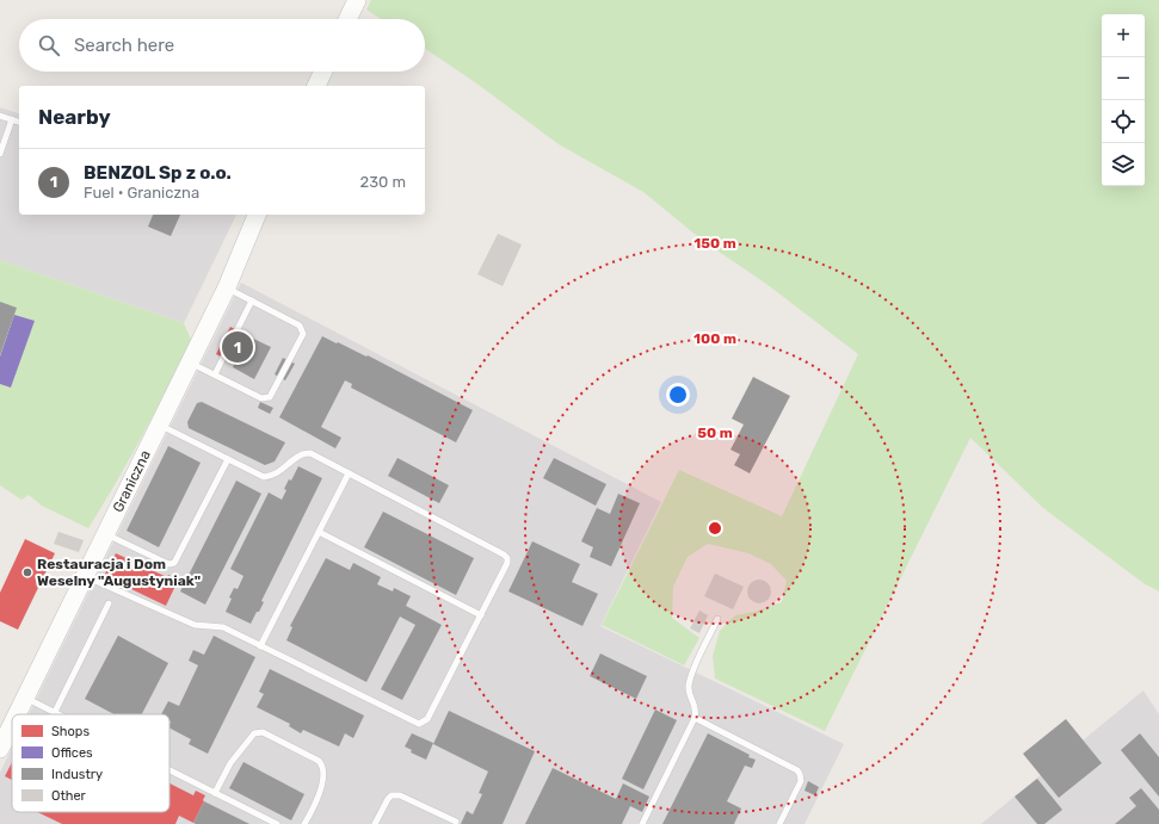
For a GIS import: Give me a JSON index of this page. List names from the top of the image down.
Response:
{
  "streets": {
    "street": ["Graniczna"]
  },
  "places": ["Restauracja i Dom Weselny \"Augustyniak\""],
  "legend": [
    "Shops",
    "Offices",
    "Industry",
    "Other"
  ],
  "page": {
    "map_buttons": ["+", "−"],
    "search": "Search here",
    "heading": "Nearby",
    "list": [
      {
        "mark": "1",
        "name": "BENZOL Sp z o.o.",
        "note": "Fuel · Graniczna",
        "value": "230 m"
      }
    ],
    "pins": "1"
  },
  "rings": ["150 m", "100 m", "50 m"]
}
